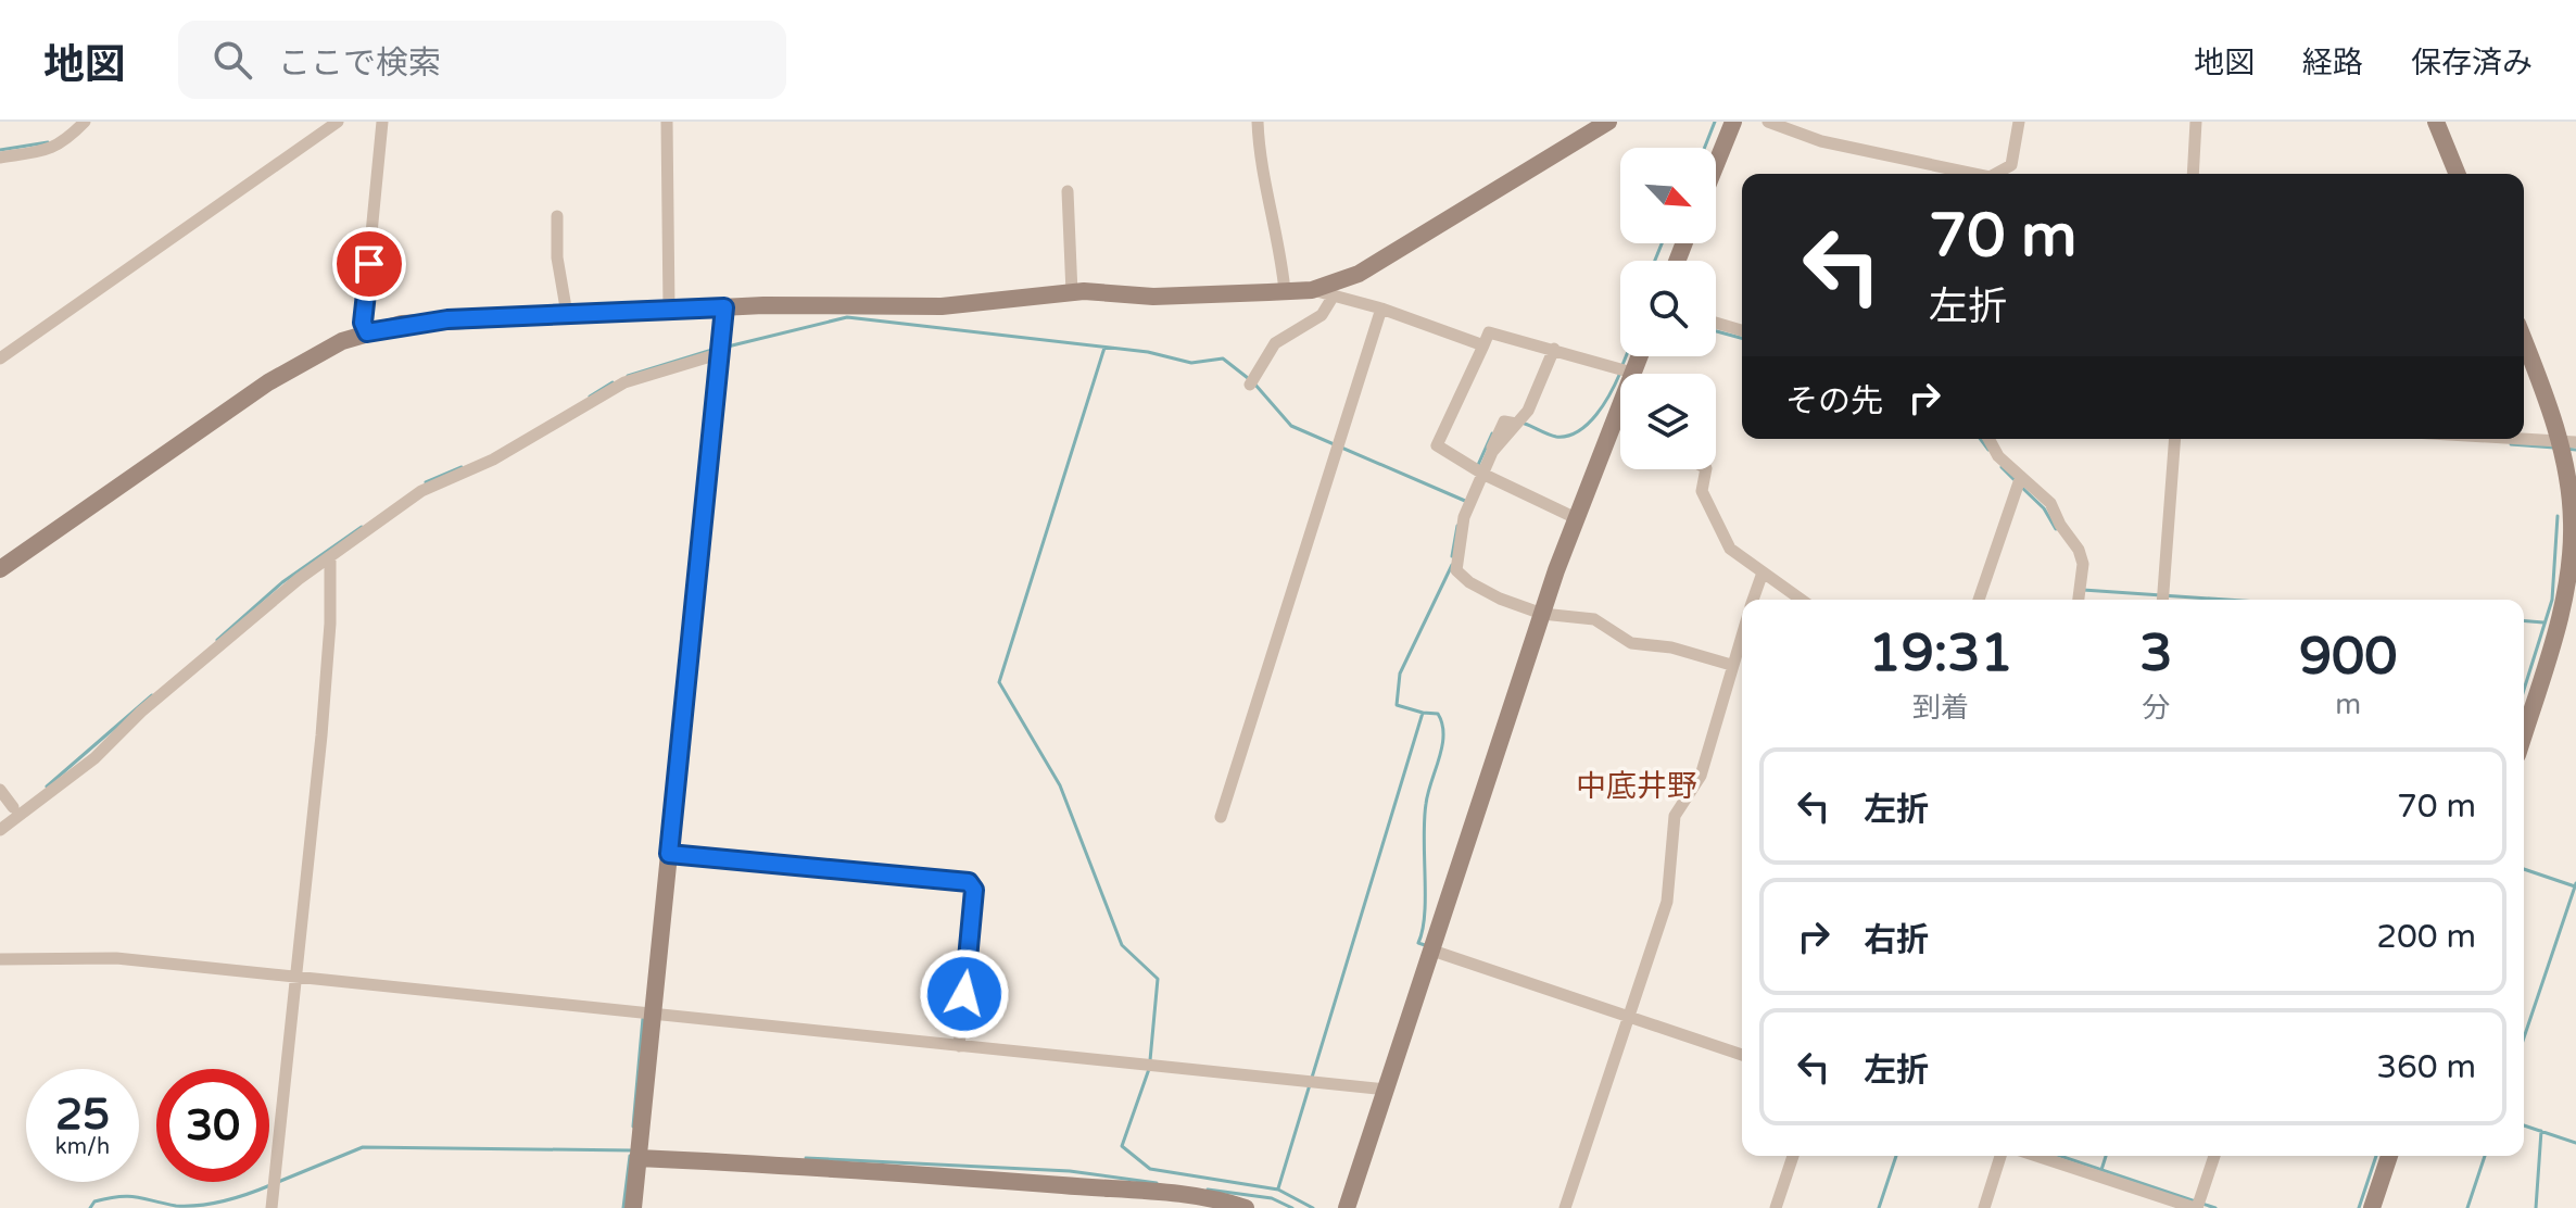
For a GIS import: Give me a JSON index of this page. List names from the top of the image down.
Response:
{
  "districts": ["中底井野"],
  "north": "bottom right",
  "page": {
    "header": "地図",
    "search": "ここで検索",
    "nav": ["地図", "経路", "保存済み"],
    "turn": ["70 m", "左折"],
    "then": "その先",
    "eta": [
      "19:31",
      "到着",
      "3",
      "分",
      "900",
      "m"
    ],
    "list": [
      {
        "name": "左折",
        "value": "70 m"
      },
      {
        "name": "右折",
        "value": "200 m"
      },
      {
        "name": "左折",
        "value": "360 m"
      }
    ],
    "speed": "25 km/h",
    "limit": "30"
  }
}
